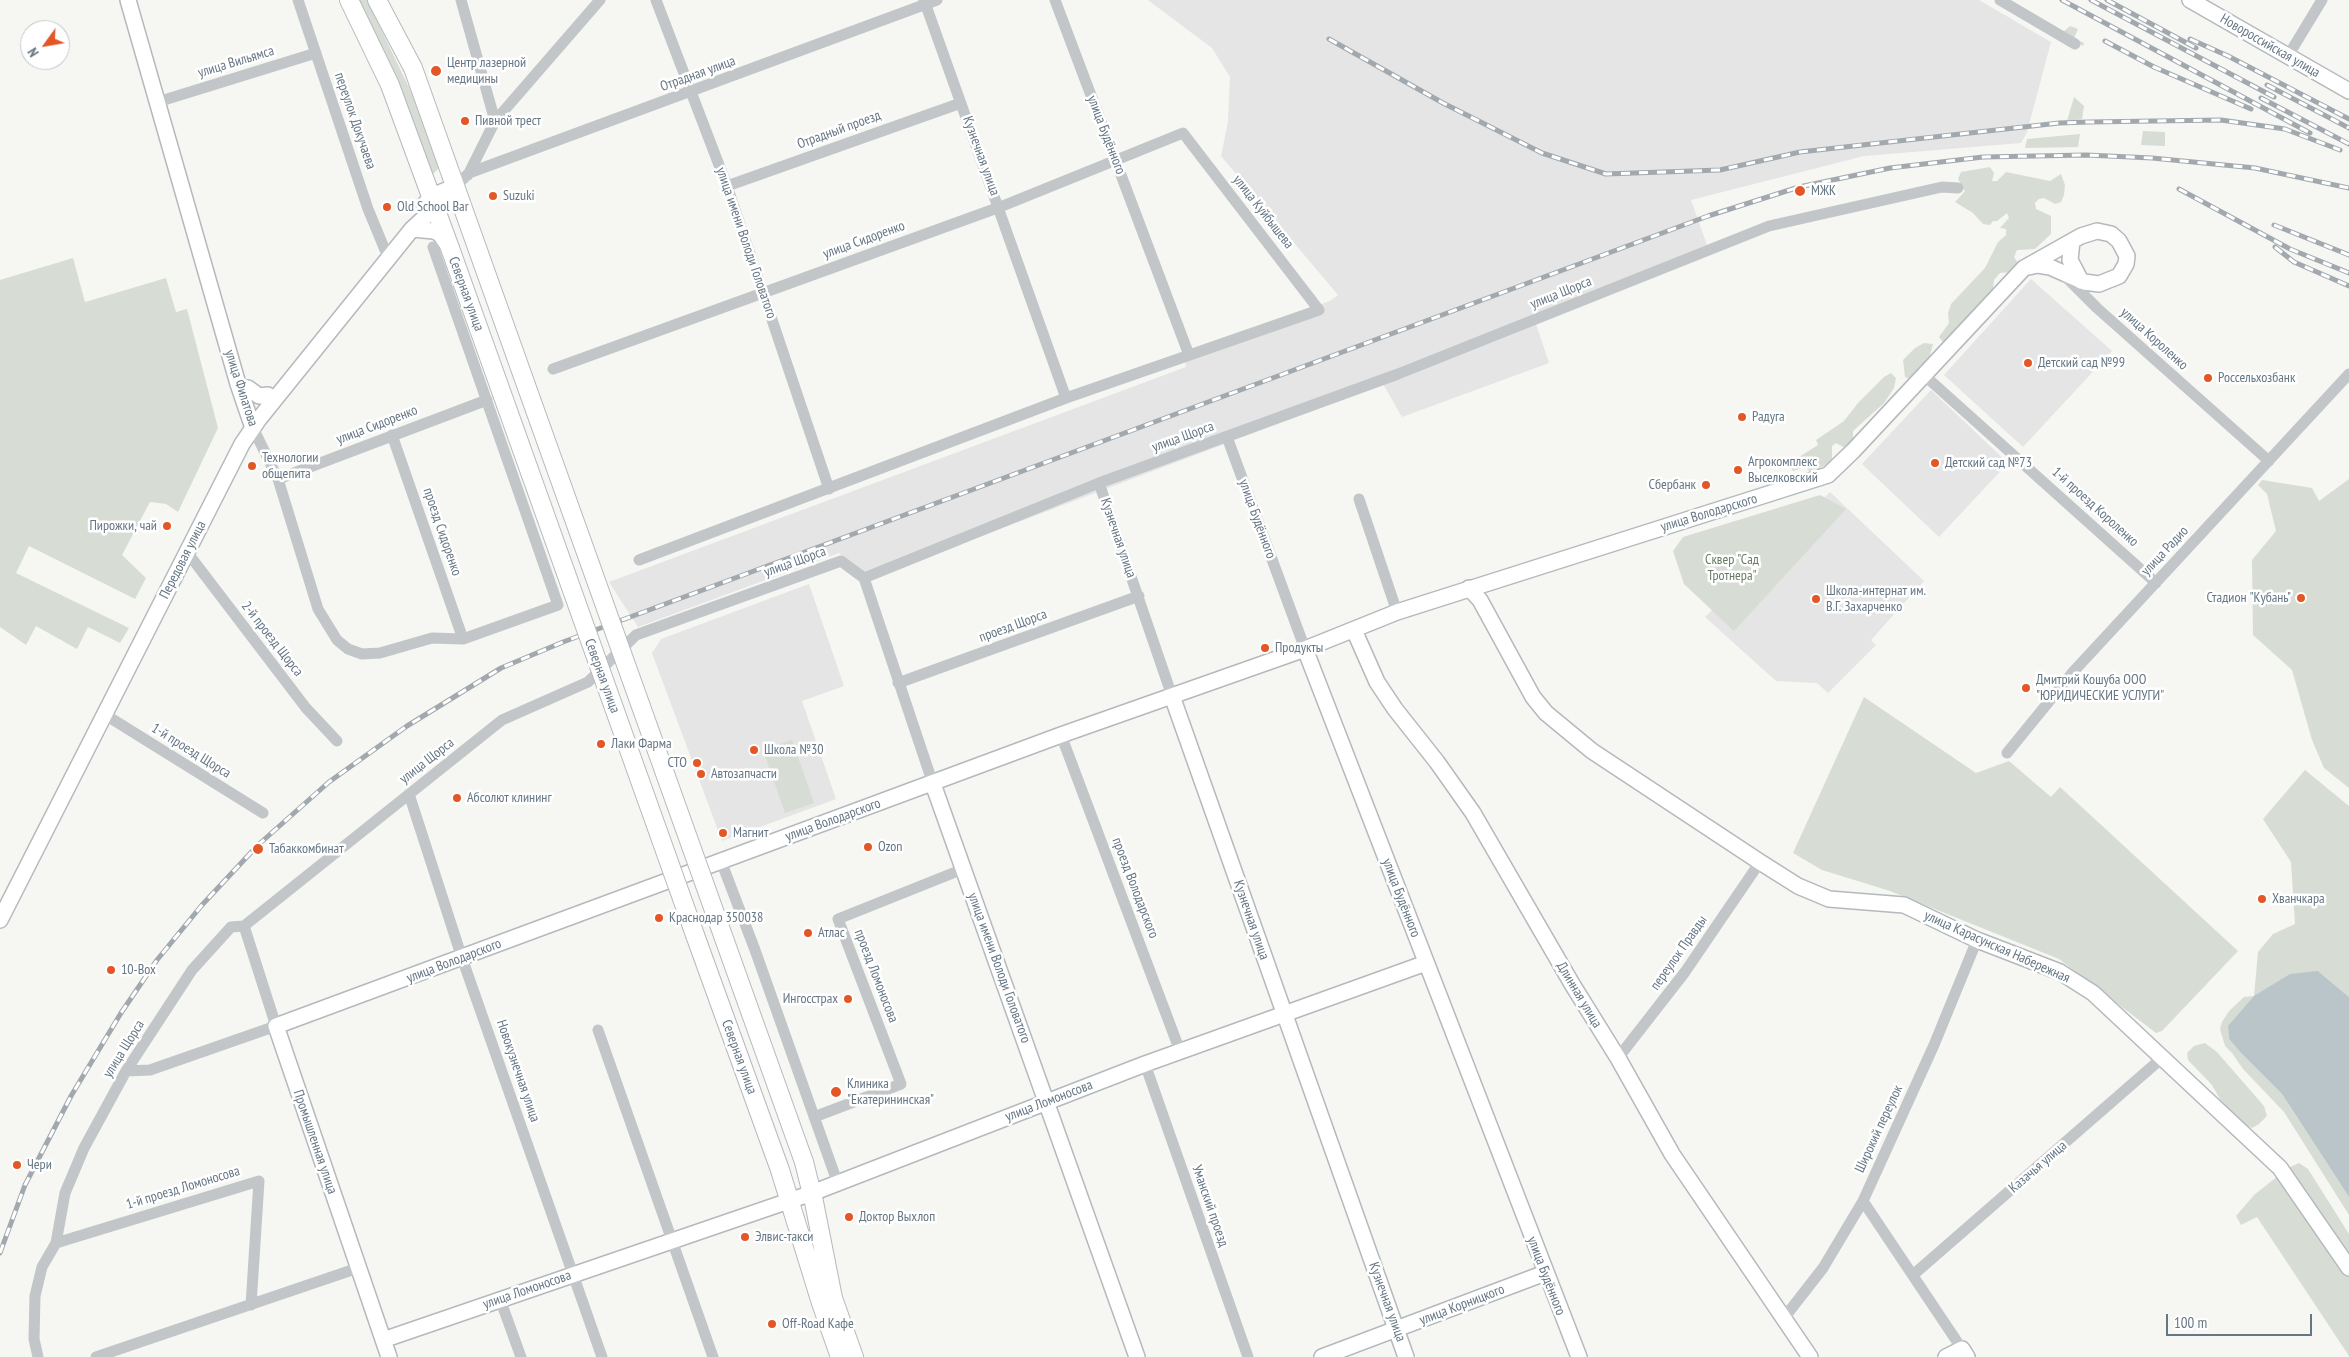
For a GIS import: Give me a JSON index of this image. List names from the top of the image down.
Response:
{
  "streets": {
    "main road": ["Северная улица"],
    "street": [
      "Новороссийская улица",
      "улица Вильямса",
      "Отрадная улица",
      "переулок Докучаева",
      "Отрадный проезд",
      "улица Будённого",
      "Кузнечная улица",
      "улица Куйбышева",
      "улица Сидоренко",
      "улица имени Володи Головатого",
      "улица Щорса",
      "улица Короленко",
      "улица Филатова",
      "1-й проезд Короленко",
      "улица Володарского",
      "проезд Сидоренко",
      "улица Радио",
      "Передовая улица",
      "проезд Щорса",
      "2-й проезд Щорса",
      "1-й проезд Щорса",
      "проезд Володарского",
      "улица Карасунская Набережная",
      "переулок Правды",
      "проезд Ломоносова",
      "Длинная улица",
      "Новокузнечная улица",
      "улица Ломоносова",
      "Широкий переулок",
      "Промышленная улица",
      "Казачья улица",
      "1-й проезд Ломоносова",
      "Уманский проезд",
      "улица Корницкого"
    ]
  },
  "crossings": [
    ["улица Вильямса", "переулок Докучаева"],
    ["Отрадная улица", "Кузнечная улица"],
    ["Отрадная улица", "улица имени Володи Головатого"],
    ["переулок Докучаева", "Передовая улица"],
    ["Отрадный проезд", "Кузнечная улица"],
    ["Отрадный проезд", "улица имени Володи Головатого"],
    ["улица Будённого", "улица Куйбышева"],
    ["улица Будённого", "улица Сидоренко"],
    ["улица Будённого", "улица Щорса"],
    ["улица Будённого", "улица Володарского"],
    ["улица Будённого", "улица Ломоносова"],
    ["улица Будённого", "улица Корницкого"],
    ["Кузнечная улица", "улица Сидоренко"],
    ["Кузнечная улица", "улица Щорса"],
    ["Кузнечная улица", "улица Володарского"],
    ["Кузнечная улица", "проезд Щорса"],
    ["Кузнечная улица", "улица Ломоносова"],
    ["Кузнечная улица", "улица Корницкого"],
    ["улица Куйбышева", "улица Сидоренко"],
    ["улица Сидоренко", "улица имени Володи Головатого"],
    ["улица Сидоренко", "улица Филатова"],
    ["улица Сидоренко", "проезд Сидоренко"],
    ["улица имени Володи Головатого", "улица Щорса"],
    ["улица имени Володи Головатого", "улица Володарского"],
    ["улица имени Володи Головатого", "проезд Щорса"],
    ["улица имени Володи Головатого", "проезд Ломоносова"],
    ["улица имени Володи Головатого", "улица Ломоносова"],
    ["улица Щорса", "улица Володарского"],
    ["улица Щорса", "Новокузнечная улица"],
    ["улица Щорса", "Промышленная улица"],
    ["улица Щорса", "1-й проезд Ломоносова"],
    ["Северная улица", "Передовая улица"],
    ["Северная улица", "улица Ломоносова"],
    ["улица Короленко", "улица Радио"],
    ["улица Филатова", "проезд Сидоренко"],
    ["улица Филатова", "Передовая улица"],
    ["1-й проезд Короленко", "улица Володарского"],
    ["1-й проезд Короленко", "улица Радио"],
    ["улица Володарского", "проезд Володарского"],
    ["улица Володарского", "улица Карасунская Набережная"],
    ["улица Володарского", "Длинная улица"],
    ["улица Володарского", "Новокузнечная улица"],
    ["улица Володарского", "Промышленная улица"],
    ["Передовая улица", "2-й проезд Щорса"],
    ["Передовая улица", "1-й проезд Щорса"],
    ["проезд Володарского", "улица Ломоносова"],
    ["улица Карасунская Набережная", "переулок Правды"],
    ["улица Карасунская Набережная", "Широкий переулок"],
    ["улица Карасунская Набережная", "Казачья улица"],
    ["переулок Правды", "Длинная улица"],
    ["Длинная улица", "Широкий переулок"],
    ["Новокузнечная улица", "улица Ломоносова"],
    ["улица Ломоносова", "Промышленная улица"],
    ["улица Ломоносова", "Уманский проезд"]
  ],
  "parks": ["Сквер \"Сад Тротнера\""],
  "places": [
    "Центр лазерной медицины",
    "Пивной трест",
    "МЖК",
    "Suzuki",
    "Old School Bar",
    "Детский сад №99",
    "Россельхозбанк",
    "Радуга",
    "Детский сад №73",
    "Технологии общепита",
    "Агрокомплекс Выселковский",
    "Сбербанк",
    "Пирожки, чай",
    "Стадион \"Кубань\"",
    "Школа-интернат им. В.Г. Захарченко",
    "Продукты",
    "Дмитрий Кошуба ООО \"ЮРИДИЧЕСКИЕ УСЛУГИ\"",
    "Лаки Фарма",
    "Школа №30",
    "СТО",
    "Автозапчасти",
    "Абсолют клининг",
    "Магнит",
    "Ozon",
    "Табаккомбинат",
    "Хванчкара",
    "Краснодар 350038",
    "Атлас",
    "10-Box",
    "Ингосстрах",
    "Клиника \"Екатерининская\"",
    "Чери",
    "Доктор Выхлоп",
    "Элвис-такси",
    "Off-Road Кафе"
  ],
  "scale_bar": "100 m",
  "north": "bottom left"
}
